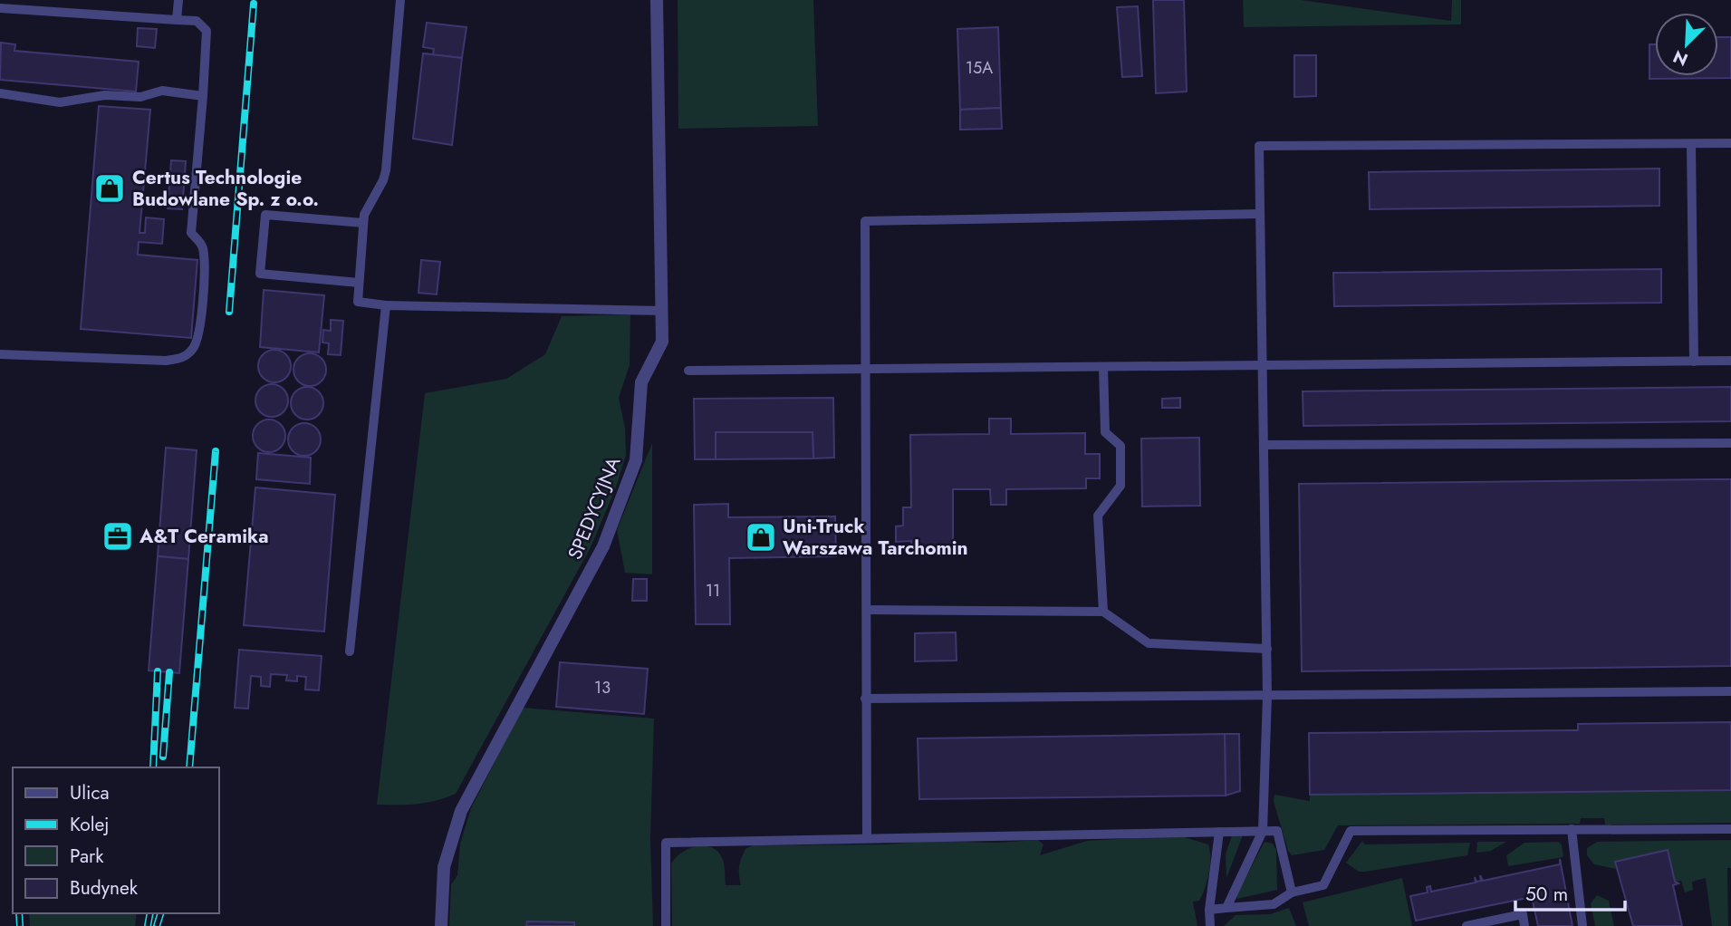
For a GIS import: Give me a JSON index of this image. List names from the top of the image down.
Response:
{
  "streets": {
    "street": ["SPEDYCYJNA"]
  },
  "places": {
    "shop": ["Certus Technologie Budowlane Sp. z o.o.", "Uni-Truck Warszawa Tarchomin"],
    "office": ["A&T Ceramika"]
  },
  "house_numbers": ["15A", "11", "13"],
  "legend": [
    "Ulica",
    "Kolej",
    "Park",
    "Budynek"
  ],
  "scale_bar": "50 m",
  "north": "bottom left"
}
